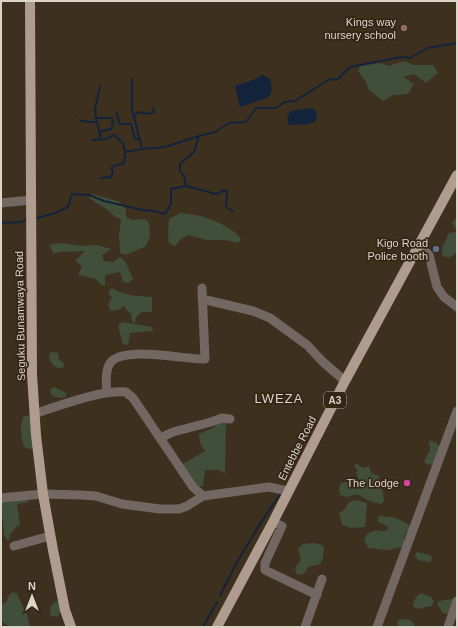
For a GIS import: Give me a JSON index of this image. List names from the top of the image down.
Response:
{
  "streets": {
    "main road": ["Seguku Bunamwaya Road", "A3", "Entebbe Road"]
  },
  "districts": ["LWEZA"],
  "places": ["Kings way nursery school", "Kigo Road Police booth", "The Lodge"],
  "north": "top"
}
